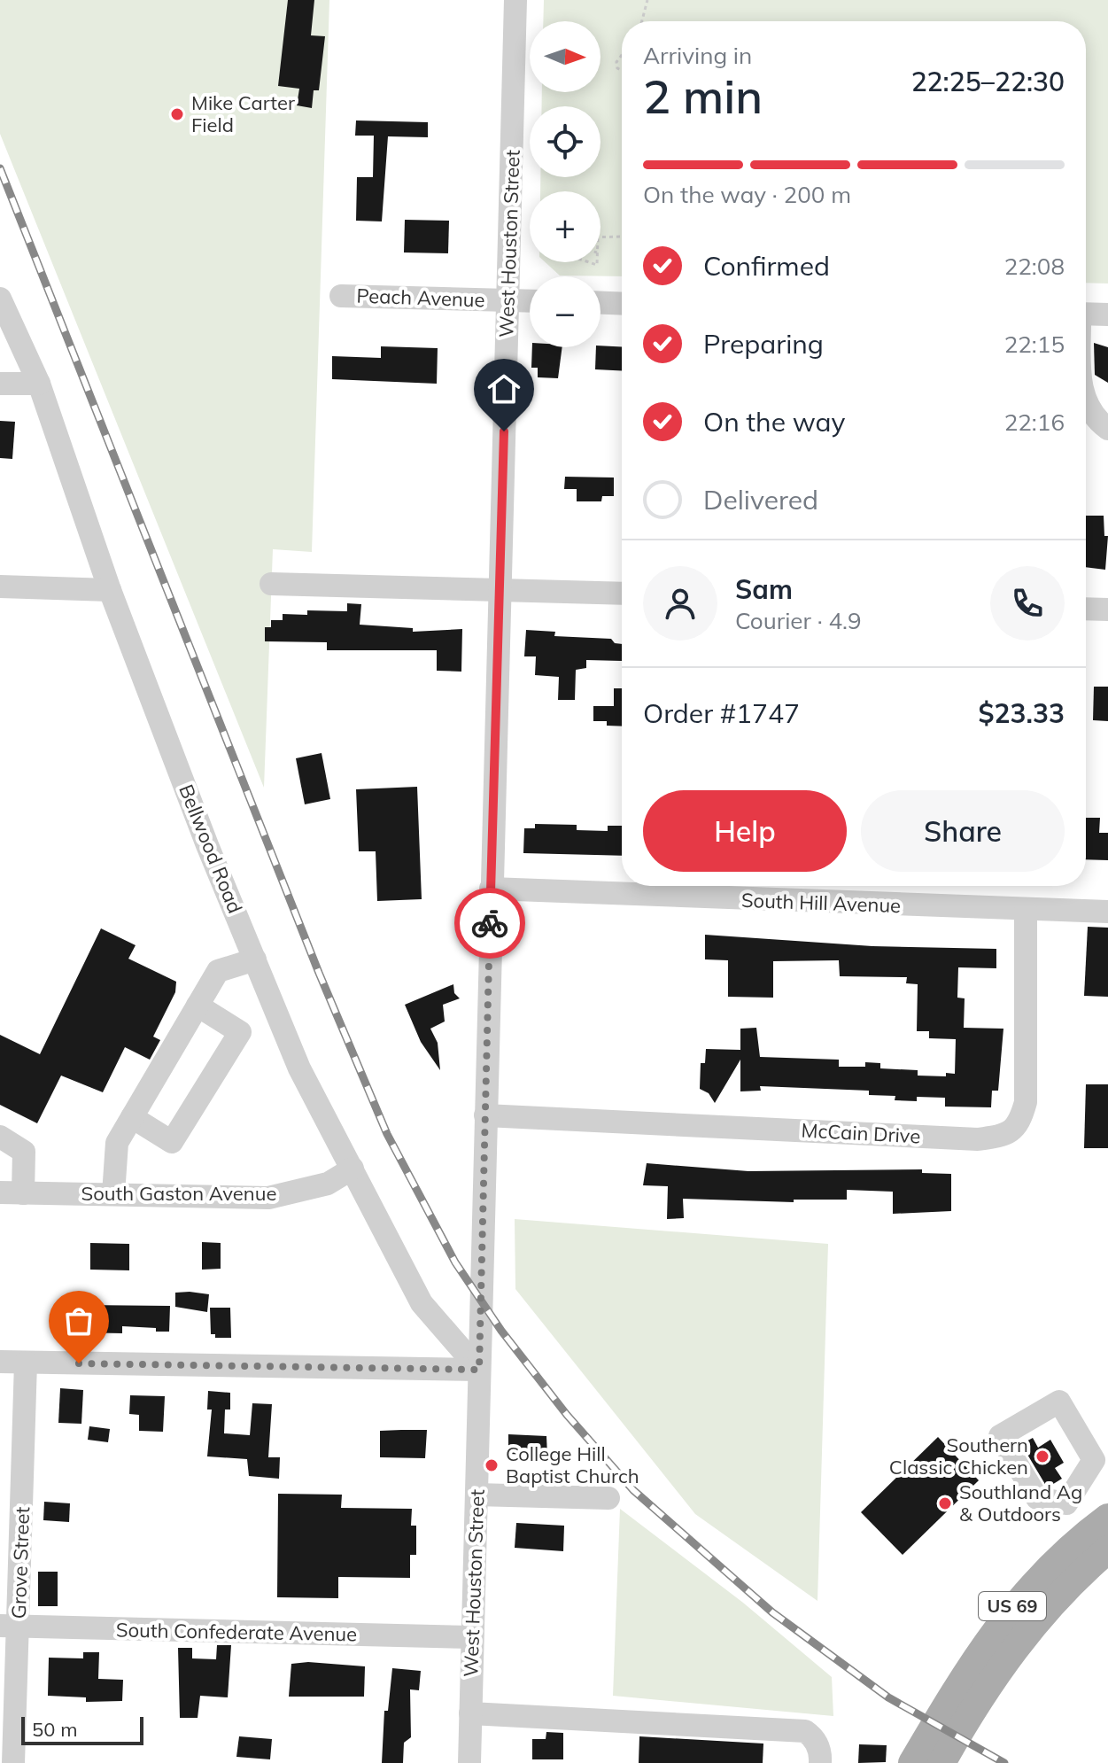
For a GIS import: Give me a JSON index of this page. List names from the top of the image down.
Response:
{
  "streets": {
    "main road": ["US 69"],
    "street": [
      "West Houston Street",
      "Peach Avenue",
      "Bellwood Road",
      "South Hill Avenue",
      "McCain Drive",
      "South Gaston Avenue",
      "Grove Street",
      "South Confederate Avenue"
    ]
  },
  "crossings": [
    ["West Houston Street", "Peach Avenue"],
    ["West Houston Street", "Bellwood Road"],
    ["West Houston Street", "South Hill Avenue"],
    ["West Houston Street", "McCain Drive"],
    ["West Houston Street", "South Confederate Avenue"],
    ["Bellwood Road", "South Gaston Avenue"],
    ["South Hill Avenue", "McCain Drive"],
    ["Grove Street", "South Confederate Avenue"]
  ],
  "places": [
    "Mike Carter Field",
    "Southern Classic Chicken",
    "College Hill Baptist Church",
    "Southland Ag & Outdoors"
  ],
  "scale_bar": "50 m",
  "north": "right",
  "page": {
    "map_buttons": ["+", "−"],
    "heading": ["2 min", "Arriving in", "22:25–22:30"],
    "panel": [
      "Sam",
      "Courier · 4.9",
      "Order #1747",
      "$23.33"
    ],
    "bar": "On the way · 200 m",
    "list": [
      ["Confirmed", "22:08"],
      ["Preparing", "22:15"],
      ["On the way", "22:16"],
      "Delivered"
    ],
    "buttons": ["Help", "Share"],
    "scale": "50 m"
  }
}
